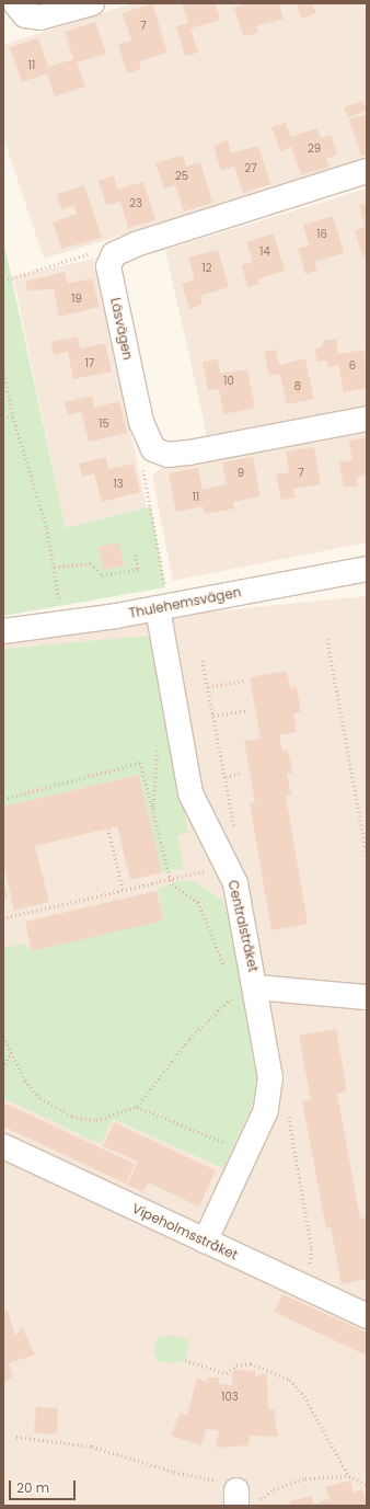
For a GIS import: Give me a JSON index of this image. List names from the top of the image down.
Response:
{
  "streets": {
    "street": [
      "Läsvägen",
      "Thulehemsvägen",
      "Centralstråket",
      "Vipeholmsstråket"
    ]
  },
  "crossings": [
    ["Thulehemsvägen", "Centralstråket"],
    ["Centralstråket", "Vipeholmsstråket"]
  ],
  "house_numbers": [
    "7",
    "11",
    "29",
    "27",
    "25",
    "23",
    "16",
    "14",
    "12",
    "19",
    "17",
    "6",
    "10",
    "8",
    "15",
    "9",
    "7",
    "13",
    "11",
    "103"
  ],
  "scale_bar": "20 m"
}
